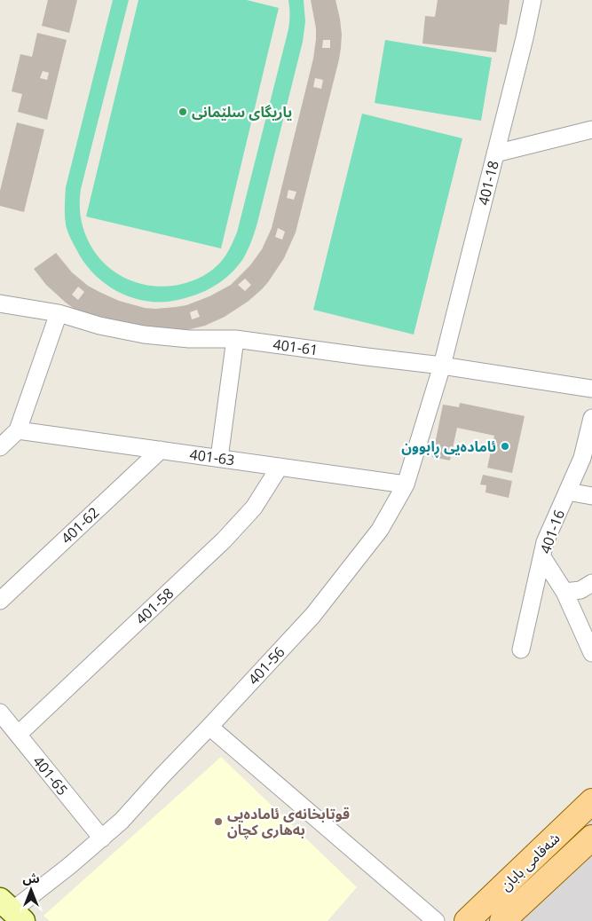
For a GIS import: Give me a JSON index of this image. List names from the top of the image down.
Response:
{
  "streets": {
    "main road": ["شەقامی بابان"],
    "street": [
      "401-18",
      "401-61",
      "401-63",
      "401-62",
      "401-16",
      "401-58",
      "401-56",
      "401-65"
    ]
  },
  "crossings": [
    ["401-18", "401-61"],
    ["401-18", "401-56"],
    ["401-61", "401-56"],
    ["401-63", "401-62"],
    ["401-63", "401-58"],
    ["401-63", "401-56"],
    ["401-58", "401-65"],
    ["401-56", "401-65"]
  ],
  "places": ["یاریگای سلێمانی", "ئامادەیی ڕابوون", "قوتابخانەی ئامادەیی بەهاری کچان"],
  "north": "top"
}
